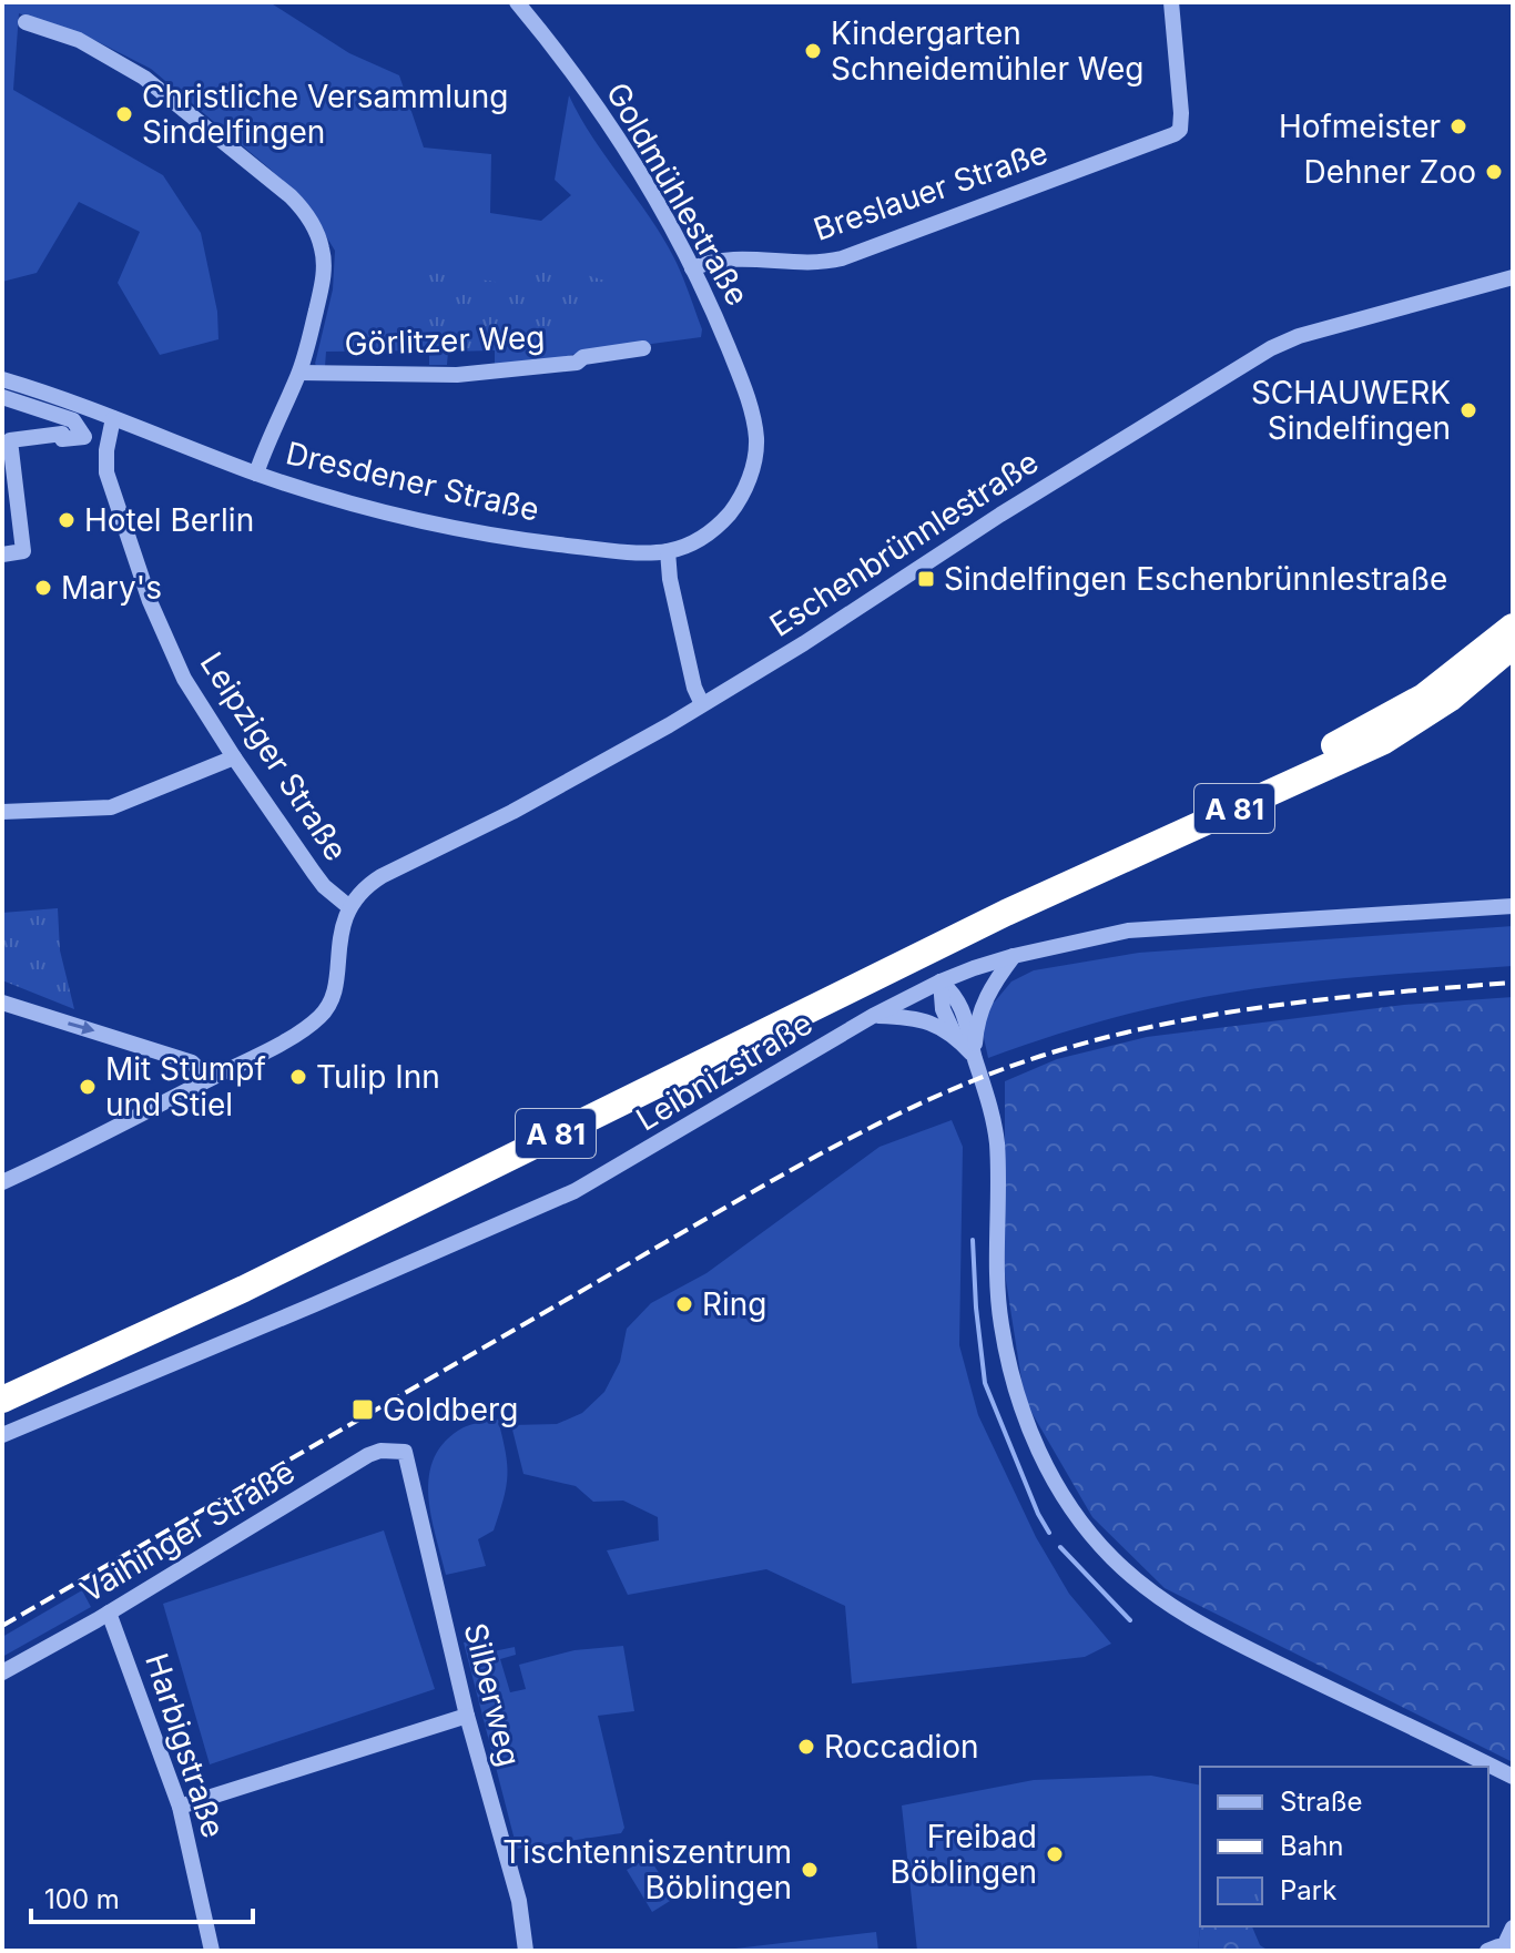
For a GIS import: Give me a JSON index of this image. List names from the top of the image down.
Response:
{
  "streets": {
    "highway": ["A 81"],
    "street": [
      "Breslauer Straße",
      "Goldmühlestraße",
      "Görlitzer Weg",
      "Dresdener Straße",
      "Eschenbrünnlestraße",
      "Leipziger Straße",
      "Leibnizstraße",
      "Vaihinger Straße",
      "Silberweg",
      "Harbigstraße"
    ]
  },
  "crossings": [
    ["Breslauer Straße", "Goldmühlestraße"],
    ["Goldmühlestraße", "Dresdener Straße"],
    ["Dresdener Straße", "Leipziger Straße"],
    ["Eschenbrünnlestraße", "Leipziger Straße"],
    ["Vaihinger Straße", "Silberweg"],
    ["Vaihinger Straße", "Harbigstraße"]
  ],
  "places": {
    "other": [
      "Kindergarten Schneidemühler Weg",
      "Christliche Versammlung Sindelfingen",
      "Hofmeister",
      "Dehner Zoo",
      "SCHAUWERK Sindelfingen",
      "Hotel Berlin",
      "Mary's",
      "Tulip Inn",
      "Mit Stumpf und Stiel",
      "Ring",
      "Roccadion",
      "Freibad Böblingen",
      "Tischtenniszentrum Böblingen"
    ],
    "transit": ["Sindelfingen Eschenbrünnlestraße", "Goldberg"]
  },
  "legend": ["Straße", "Bahn", "Park"],
  "scale_bar": "100 m"
}
